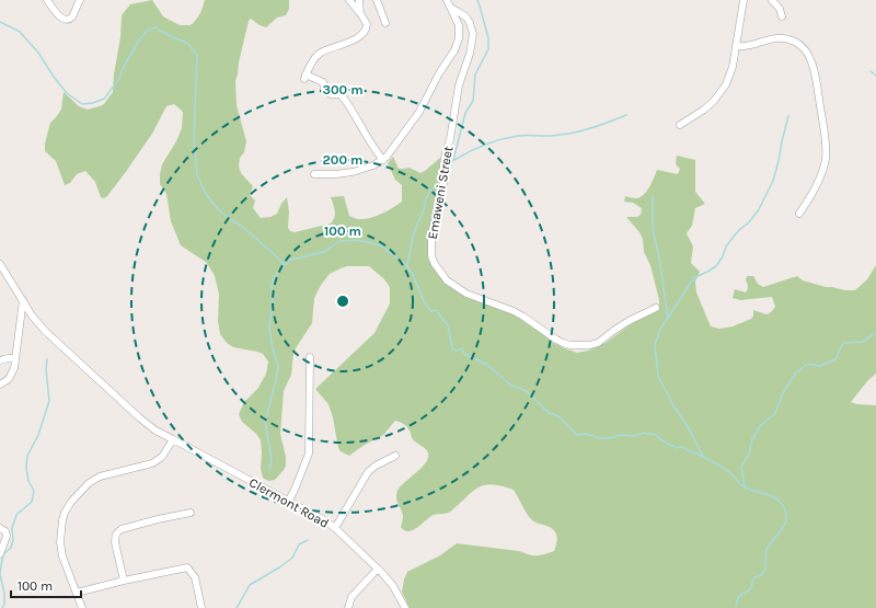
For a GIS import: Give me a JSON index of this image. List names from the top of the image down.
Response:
{
  "streets": {
    "street": ["Emaweni Street", "Clermont Road"]
  },
  "scale_bar": "100 m",
  "rings": ["300 m", "200 m", "100 m"]
}
